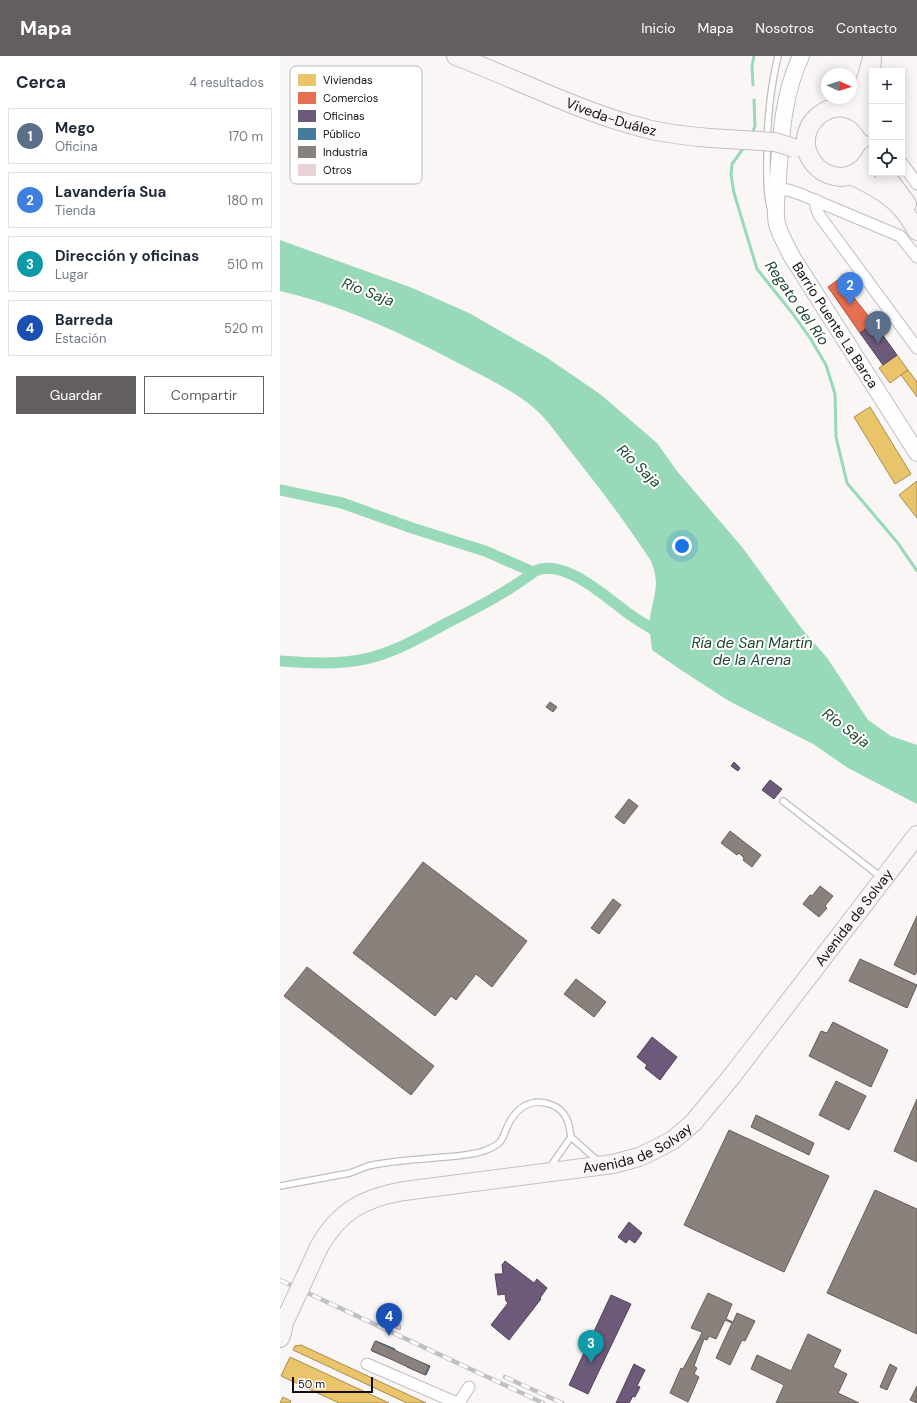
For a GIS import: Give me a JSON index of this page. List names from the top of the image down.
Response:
{
  "streets": {
    "main road": ["Viveda-Duález", "Avenida de Solvay"],
    "street": ["Barrio Puente La Barca"]
  },
  "water": ["Río Saja", "Regato del Río", "Ría de San Martín de la Arena"],
  "legend": [
    "Viviendas",
    "Comercios",
    "Oficinas",
    "Público",
    "Industria",
    "Otros"
  ],
  "scale_bar": "50 m",
  "north": "right",
  "page": {
    "header": "Mapa",
    "nav": [
      "Inicio",
      "Mapa",
      "Nosotros",
      "Contacto"
    ],
    "heading": ["Cerca", "4 resultados"],
    "map_buttons": ["+", "−"],
    "list": [
      {
        "mark": "1",
        "name": "Mego",
        "note": "Oficina",
        "value": "170 m"
      },
      {
        "mark": "2",
        "name": "Lavandería Sua",
        "note": "Tienda",
        "value": "180 m"
      },
      {
        "mark": "3",
        "name": "Dirección y oficinas",
        "note": "Lugar",
        "value": "510 m"
      },
      {
        "mark": "4",
        "name": "Barreda",
        "note": "Estación",
        "value": "520 m"
      }
    ],
    "pins": [
      "2",
      "1",
      "4",
      "3"
    ],
    "buttons": ["Guardar", "Compartir"],
    "scale": "50 m"
  }
}
